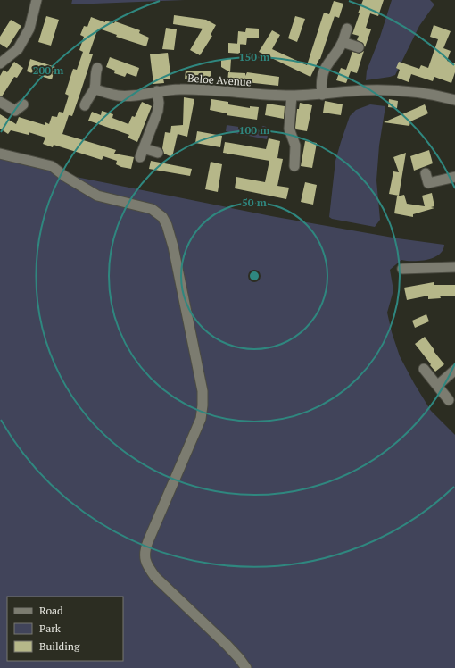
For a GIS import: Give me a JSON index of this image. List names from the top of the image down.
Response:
{
  "streets": {
    "street": ["Beloe Avenue"]
  },
  "legend": ["Road", "Park", "Building"],
  "rings": [
    "150 m",
    "200 m",
    "100 m",
    "50 m"
  ]
}
